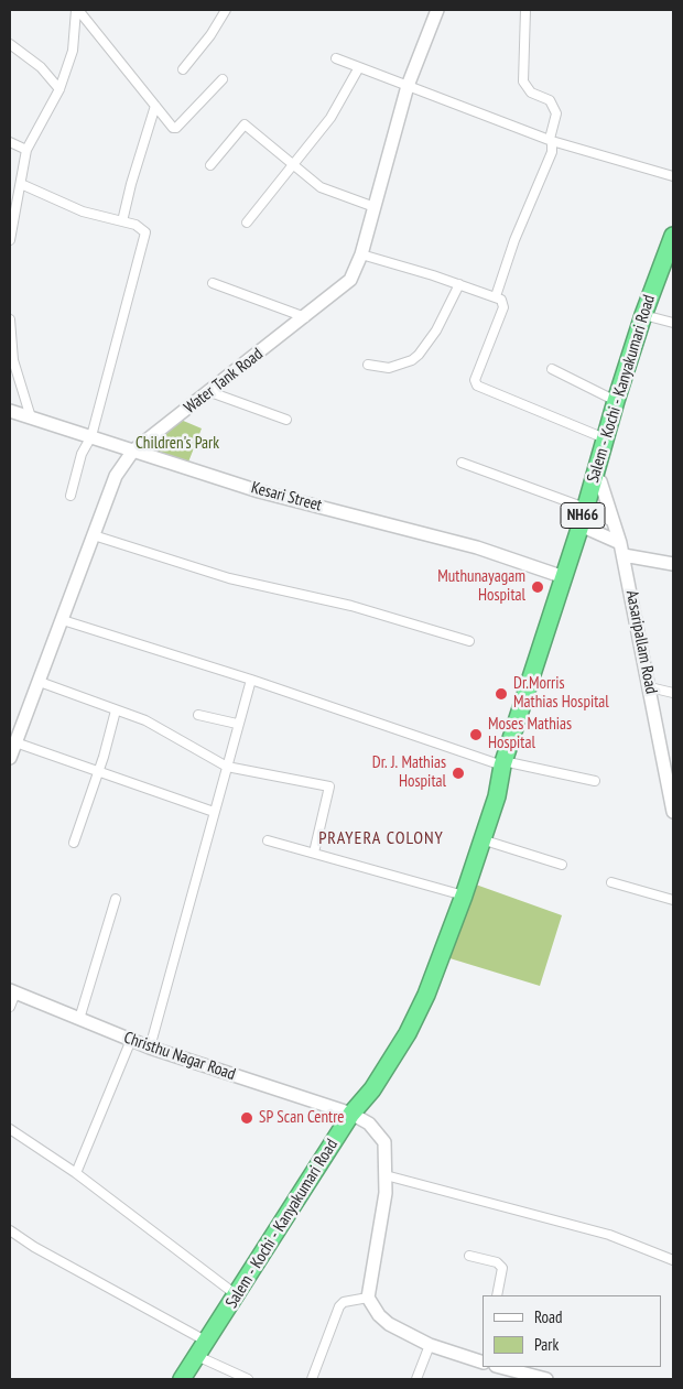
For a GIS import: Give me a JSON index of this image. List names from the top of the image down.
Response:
{
  "streets": {
    "highway": ["Salem - Kochi - Kanyakumari Road", "NH66"],
    "street": [
      "Water Tank Road",
      "Kesari Street",
      "Aasaripallam Road",
      "Christhu Nagar Road"
    ]
  },
  "crossings": [
    ["Water Tank Road", "Kesari Street"],
    ["Salem - Kochi - Kanyakumari Road", "Kesari Street"],
    ["Salem - Kochi - Kanyakumari Road", "Aasaripallam Road"],
    ["Salem - Kochi - Kanyakumari Road", "Christhu Nagar Road"]
  ],
  "districts": ["PRAYERA COLONY"],
  "parks": ["Children's Park"],
  "places": [
    "Muthunayagam Hospital",
    "Dr.Morris Mathias Hospital",
    "Moses Mathias Hospital",
    "Dr. J. Mathias Hospital",
    "SP Scan Centre"
  ],
  "legend": ["Road", "Park"]
}
